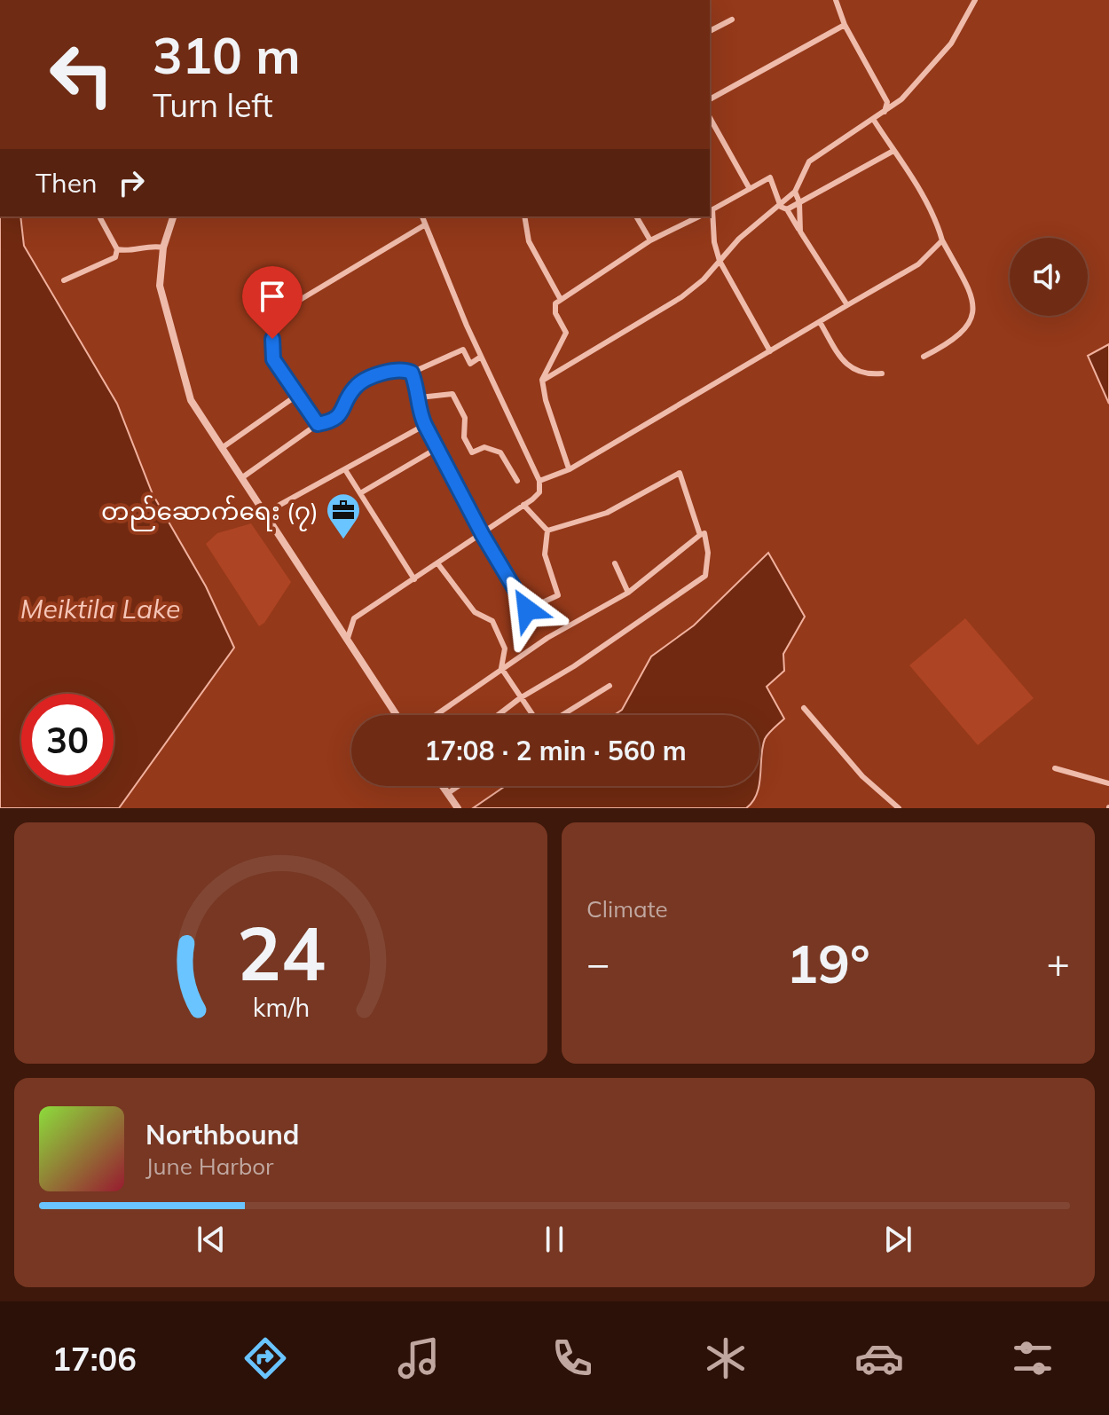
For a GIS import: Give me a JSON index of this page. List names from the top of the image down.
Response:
{
  "water": ["Meiktila Lake"],
  "places": {
    "office": ["တည်ဆောက်ရေး (၇)"]
  },
  "page": {
    "turn": ["310 m", "Turn left"],
    "then": "Then",
    "limit": "30",
    "trip": "17:08 · 2 min · 560 m",
    "tile": "Climate",
    "heat": ["−", "19°", "+"],
    "song": ["Northbound", "June Harbor"],
    "tabs": "17:06",
    "gauge": ["24", "km/h"]
  }
}
